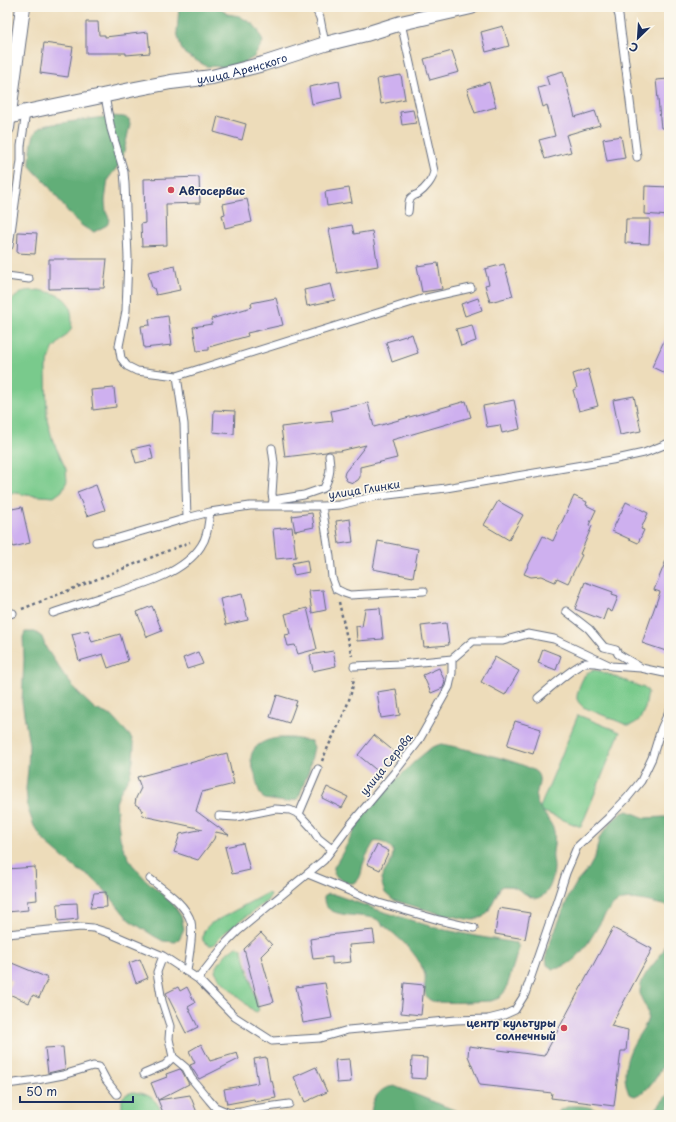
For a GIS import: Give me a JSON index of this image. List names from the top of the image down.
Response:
{
  "streets": {
    "street": ["улица Аренского"],
    "lane": ["улица Глинки", "улица Серова"]
  },
  "places": ["Автосервис", "центр культуры солнечный"],
  "scale_bar": "50 m",
  "north": "bottom left"
}
